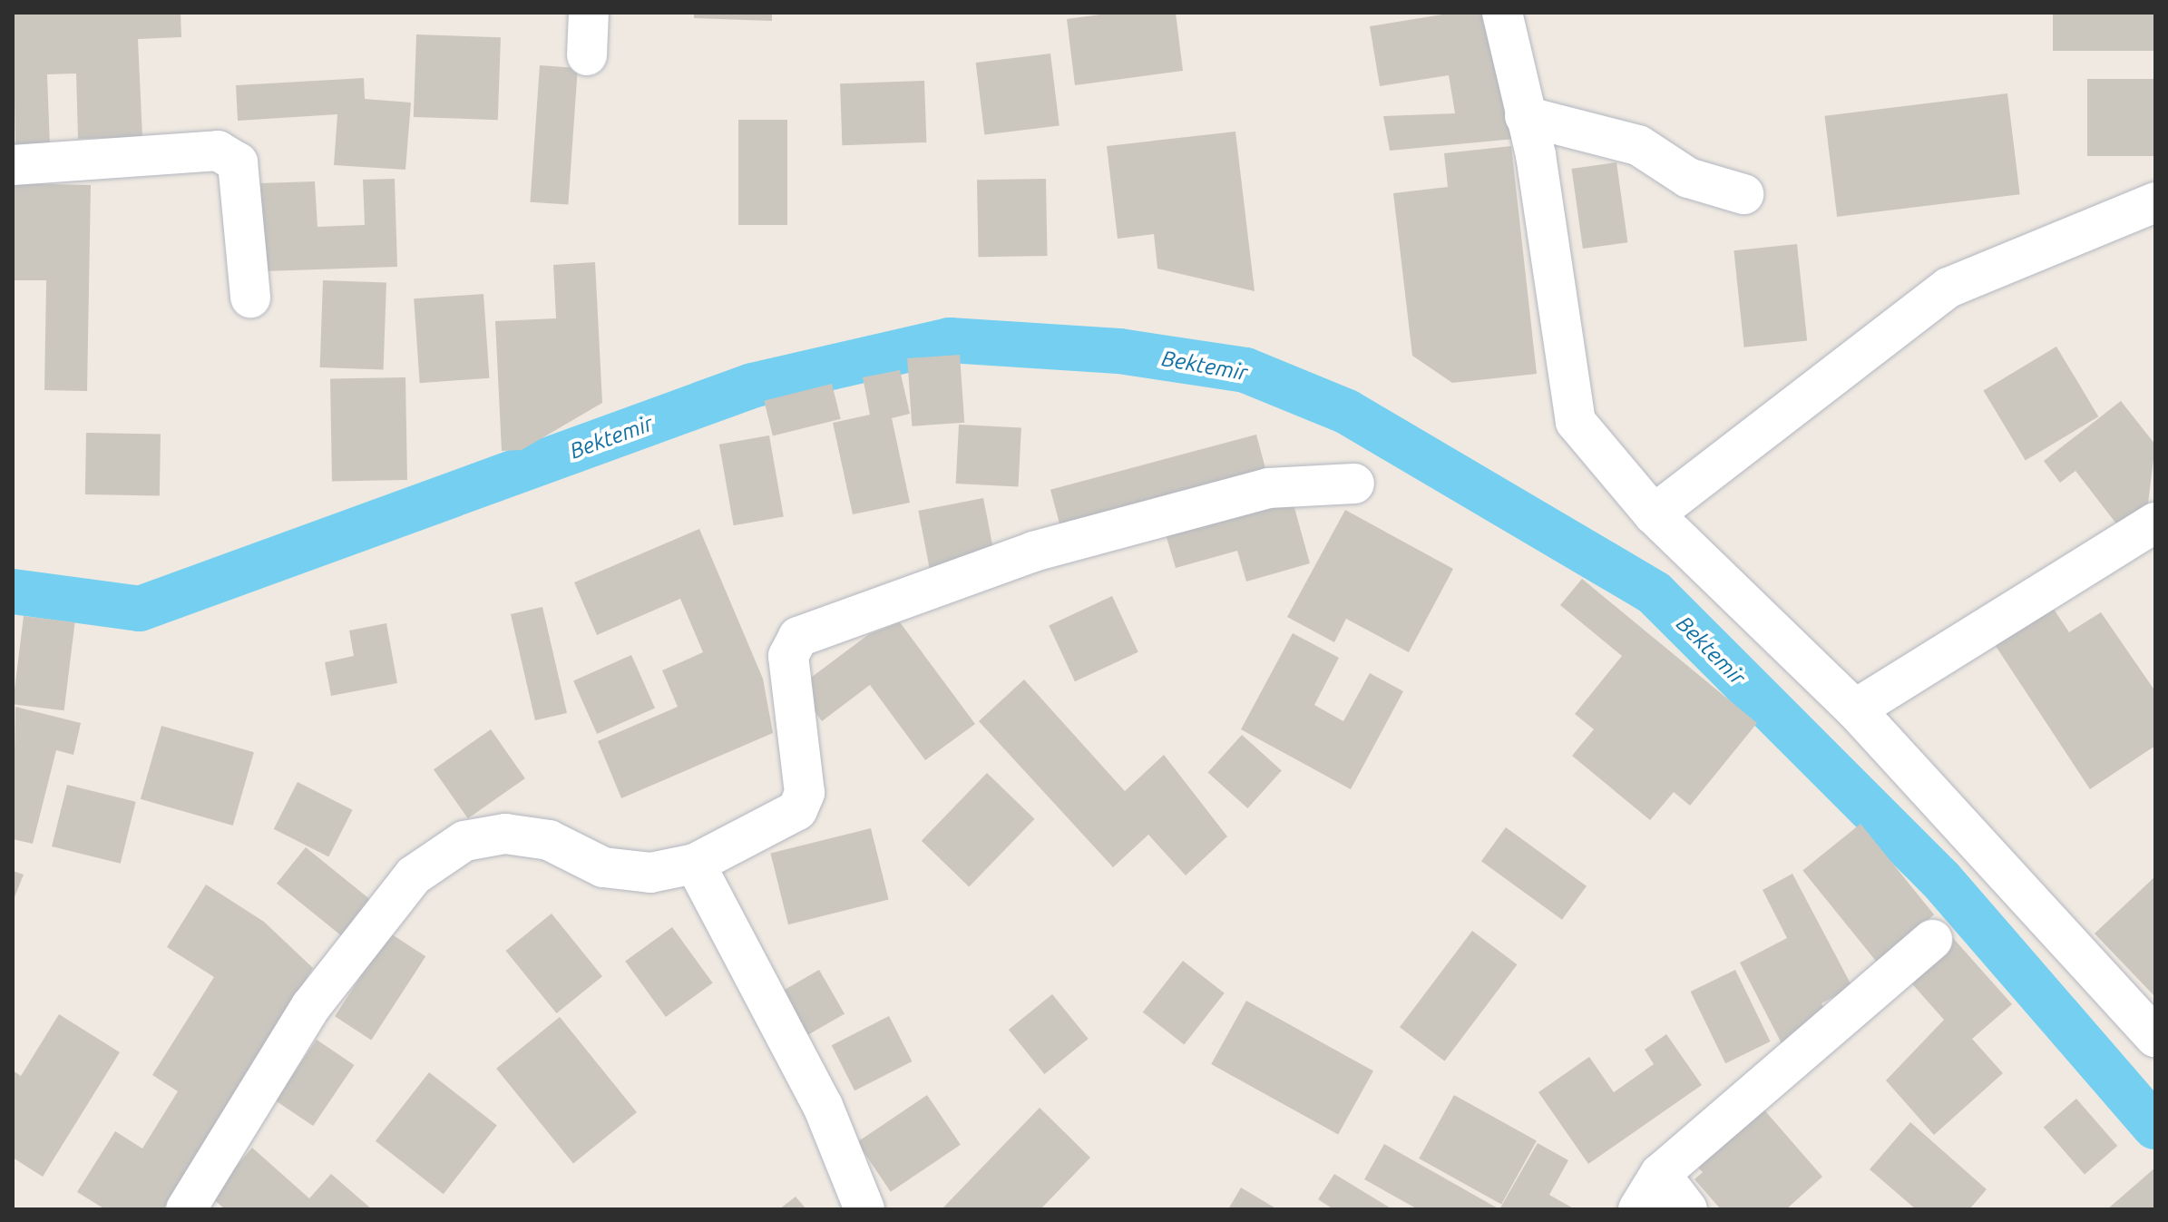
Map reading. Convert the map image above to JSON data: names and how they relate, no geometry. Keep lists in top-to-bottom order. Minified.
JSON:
{"water":["Bektemir"]}
